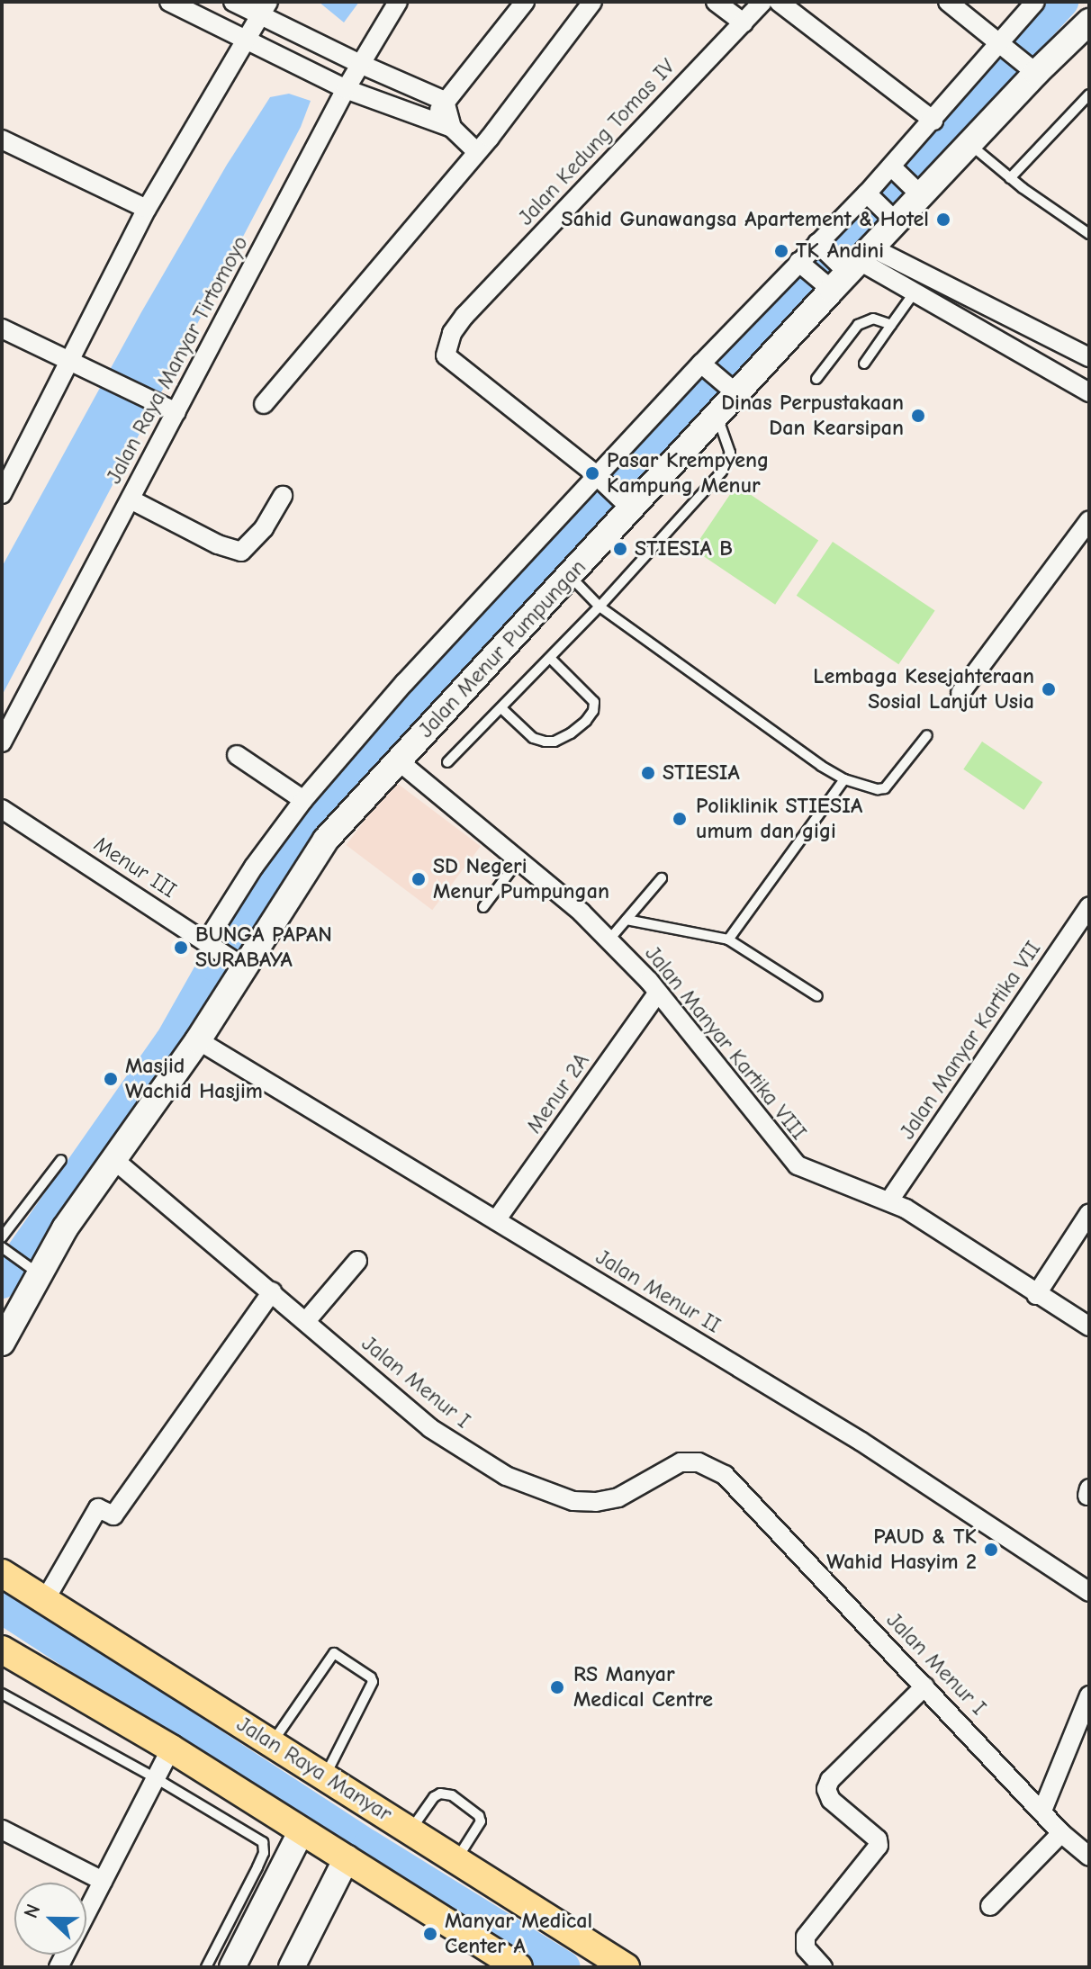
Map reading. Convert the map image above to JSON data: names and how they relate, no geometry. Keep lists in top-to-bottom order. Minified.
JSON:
{"streets":{"main road":["Jalan Raya Manyar"],"street":["Jalan Kedung Tomas IV","Jalan Raya Manyar Tirtomoyo","Jalan Menur Pumpungan","Menur III","Jalan Manyar Kartika VII","Jalan Manyar Kartika VIII","Menur 2A","Jalan Menur II","Jalan Menur I"]},"crossings":[["Jalan Kedung Tomas IV","Jalan Menur Pumpungan"],["Jalan Menur Pumpungan","Menur III"],["Jalan Menur Pumpungan","Jalan Manyar Kartika VIII"],["Jalan Menur Pumpungan","Jalan Menur II"],["Jalan Menur Pumpungan","Jalan Menur I"],["Jalan Manyar Kartika VII","Jalan Manyar Kartika VIII"],["Jalan Manyar Kartika VIII","Menur 2A"],["Menur 2A","Jalan Menur II"]],"places":["Sahid Gunawangsa Apartement & Hotel","TK Andini","Dinas Perpustakaan Dan Kearsipan","Pasar Krempyeng Kampung Menur","STIESIA B","Lembaga Kesejahteraan Sosial Lanjut Usia","STIESIA","Poliklinik STIESIA umum dan gigi","SD Negeri Menur Pumpungan","BUNGA PAPAN SURABAYA","Masjid Wachid Hasjim","PAUD & TK Wahid Hasyim 2","RS Manyar Medical Centre","Manyar Medical Center A"],"north":"left"}
